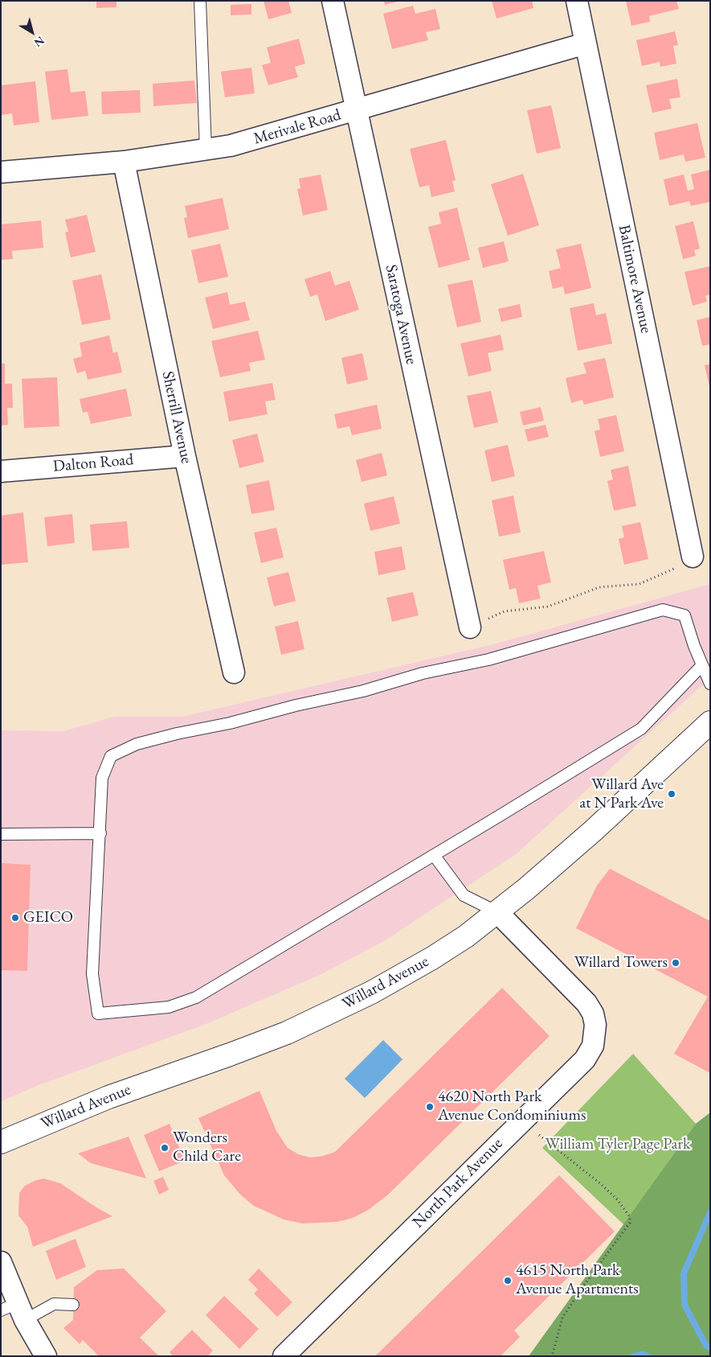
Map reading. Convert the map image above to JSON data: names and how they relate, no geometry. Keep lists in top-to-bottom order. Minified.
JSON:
{"streets":{"street":["Merivale Road","Baltimore Avenue","Saratoga Avenue","Sherrill Avenue","Dalton Road","Willard Avenue","North Park Avenue"]},"crossings":[["Merivale Road","Baltimore Avenue"],["Merivale Road","Saratoga Avenue"],["Merivale Road","Sherrill Avenue"],["Sherrill Avenue","Dalton Road"],["Willard Avenue","North Park Avenue"]],"parks":["William Tyler Page Park"],"places":["Willard Ave at N Park Ave","GEICO","Willard Towers","4620 North Park Avenue Condominiums","Wonders Child Care","4615 North Park Avenue Apartments"],"north":"bottom right"}
